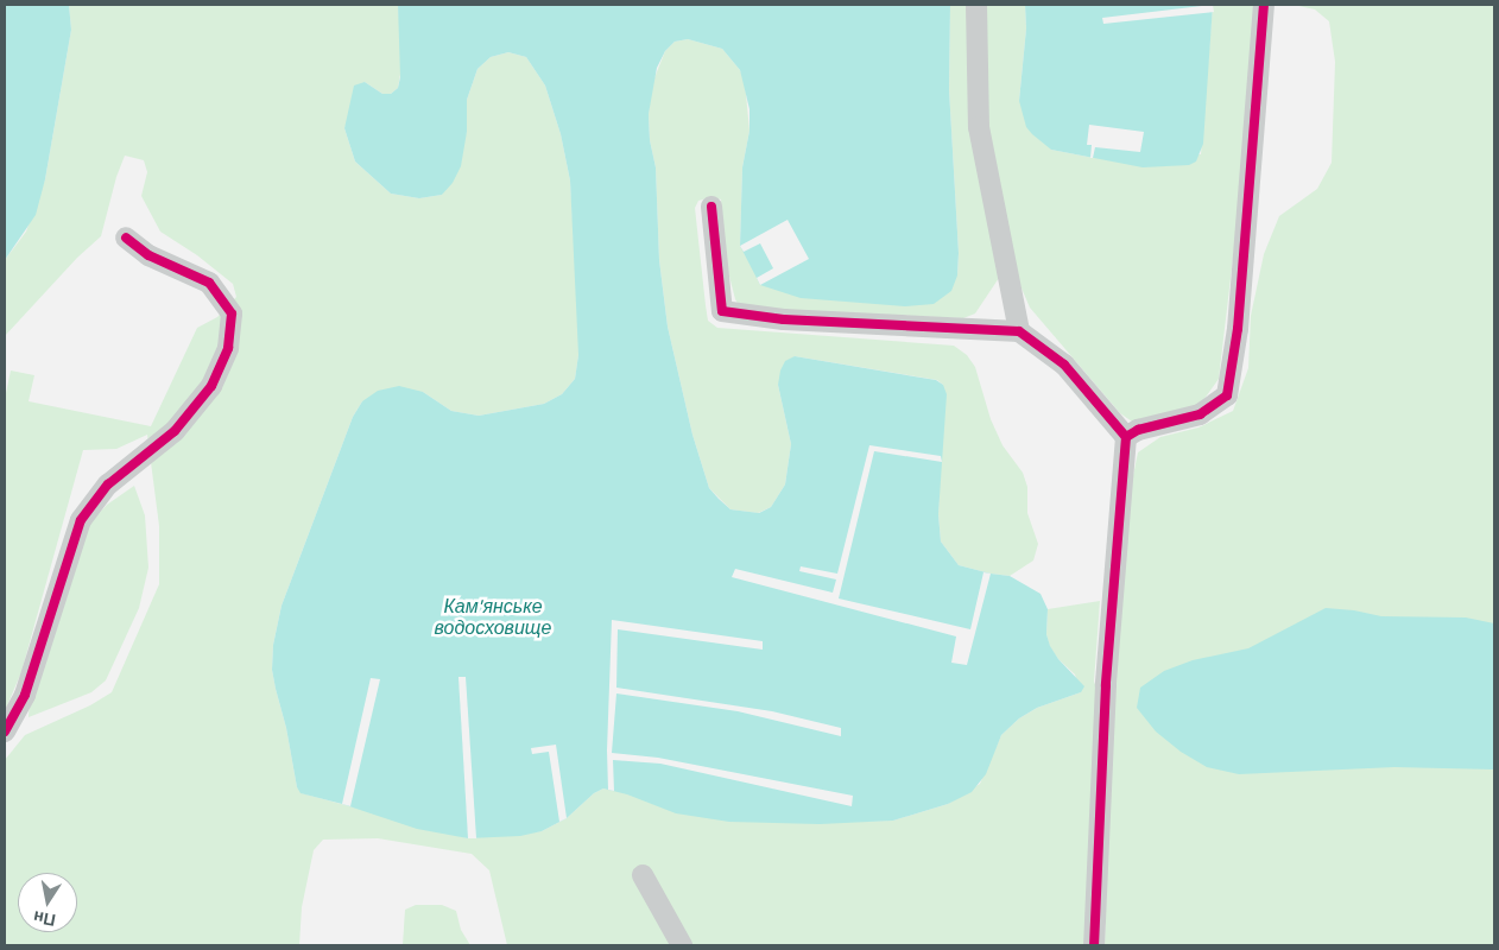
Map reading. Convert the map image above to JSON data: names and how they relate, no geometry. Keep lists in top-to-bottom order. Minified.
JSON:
{"water":["Кам'янське водосховище"],"north":"bottom"}
